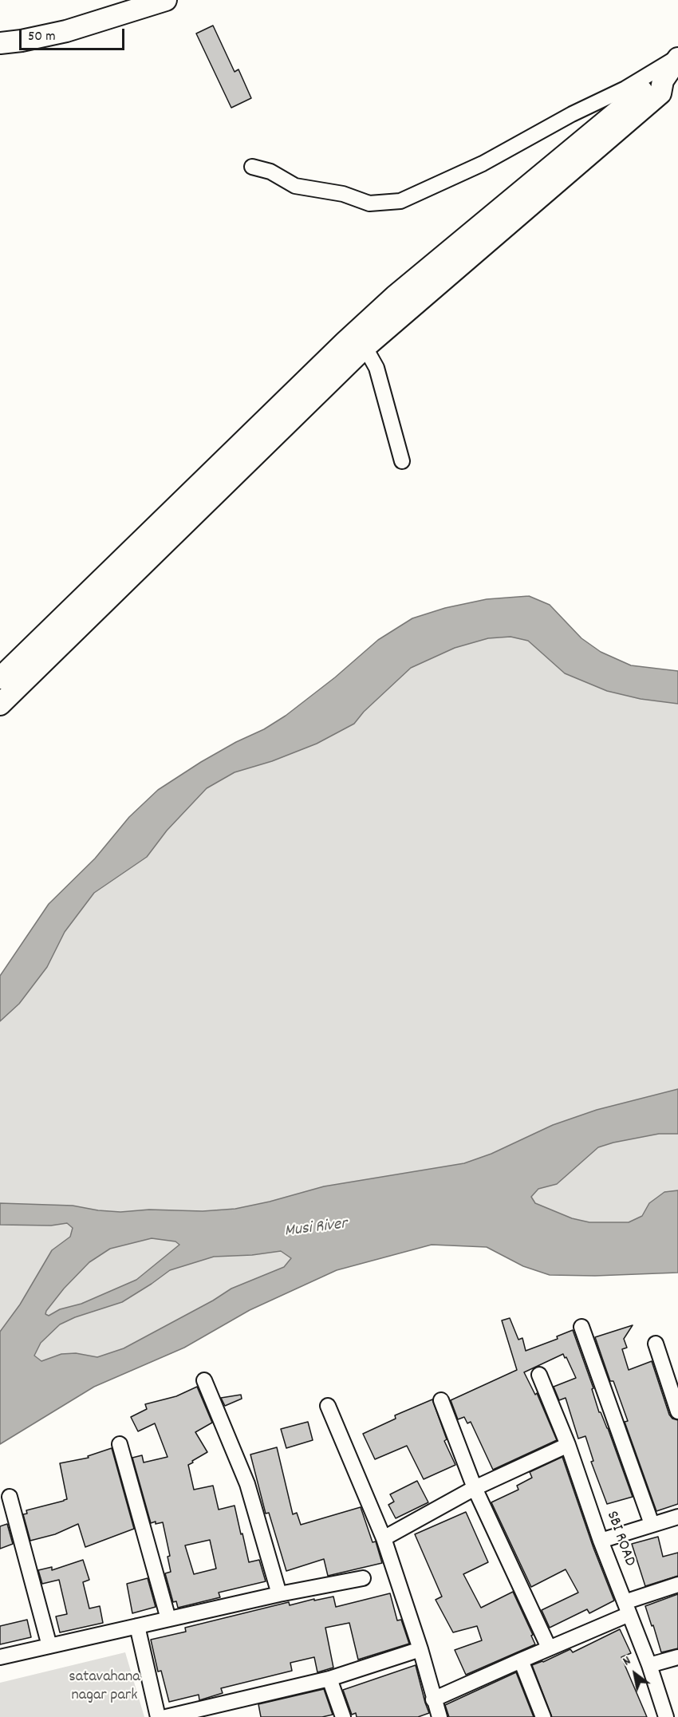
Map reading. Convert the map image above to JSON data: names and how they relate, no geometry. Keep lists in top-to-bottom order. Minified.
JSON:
{"streets":{"street":["SBI ROAD"]},"water":["Musi River"],"parks":["satavahana nagar park"],"scale_bar":"50 m","north":"top left"}
